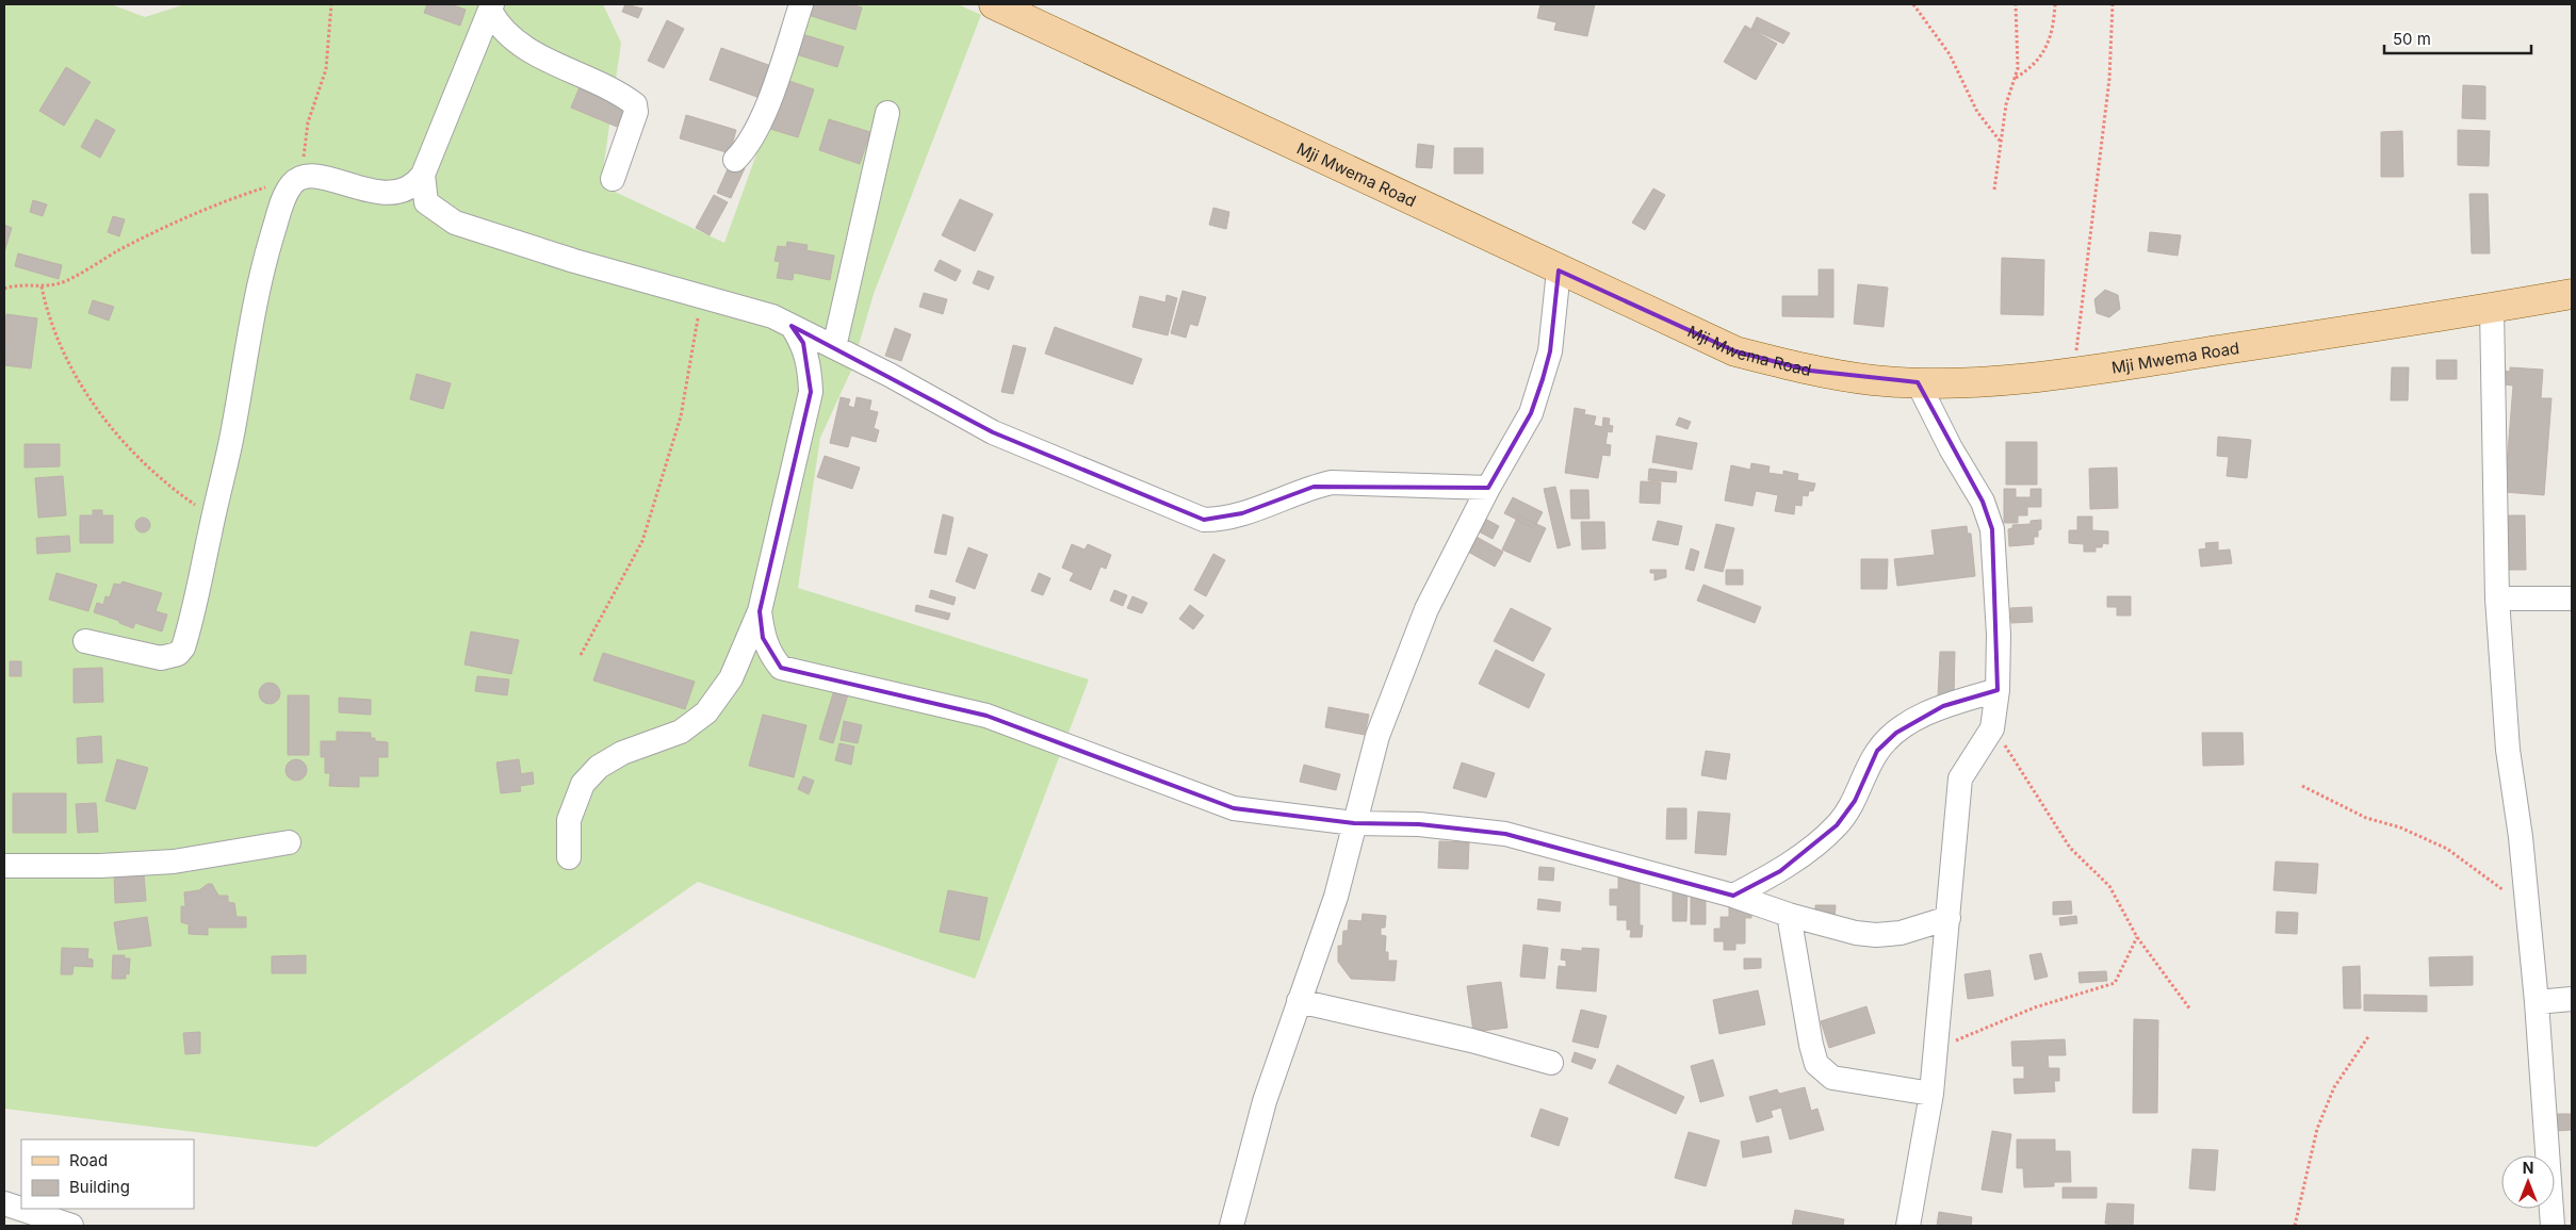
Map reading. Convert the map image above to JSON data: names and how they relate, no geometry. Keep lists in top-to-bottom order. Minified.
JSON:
{"streets":{"main road":["Mji Mwema Road"]},"legend":["Road","Building"],"scale_bar":"50 m","north":"top"}
